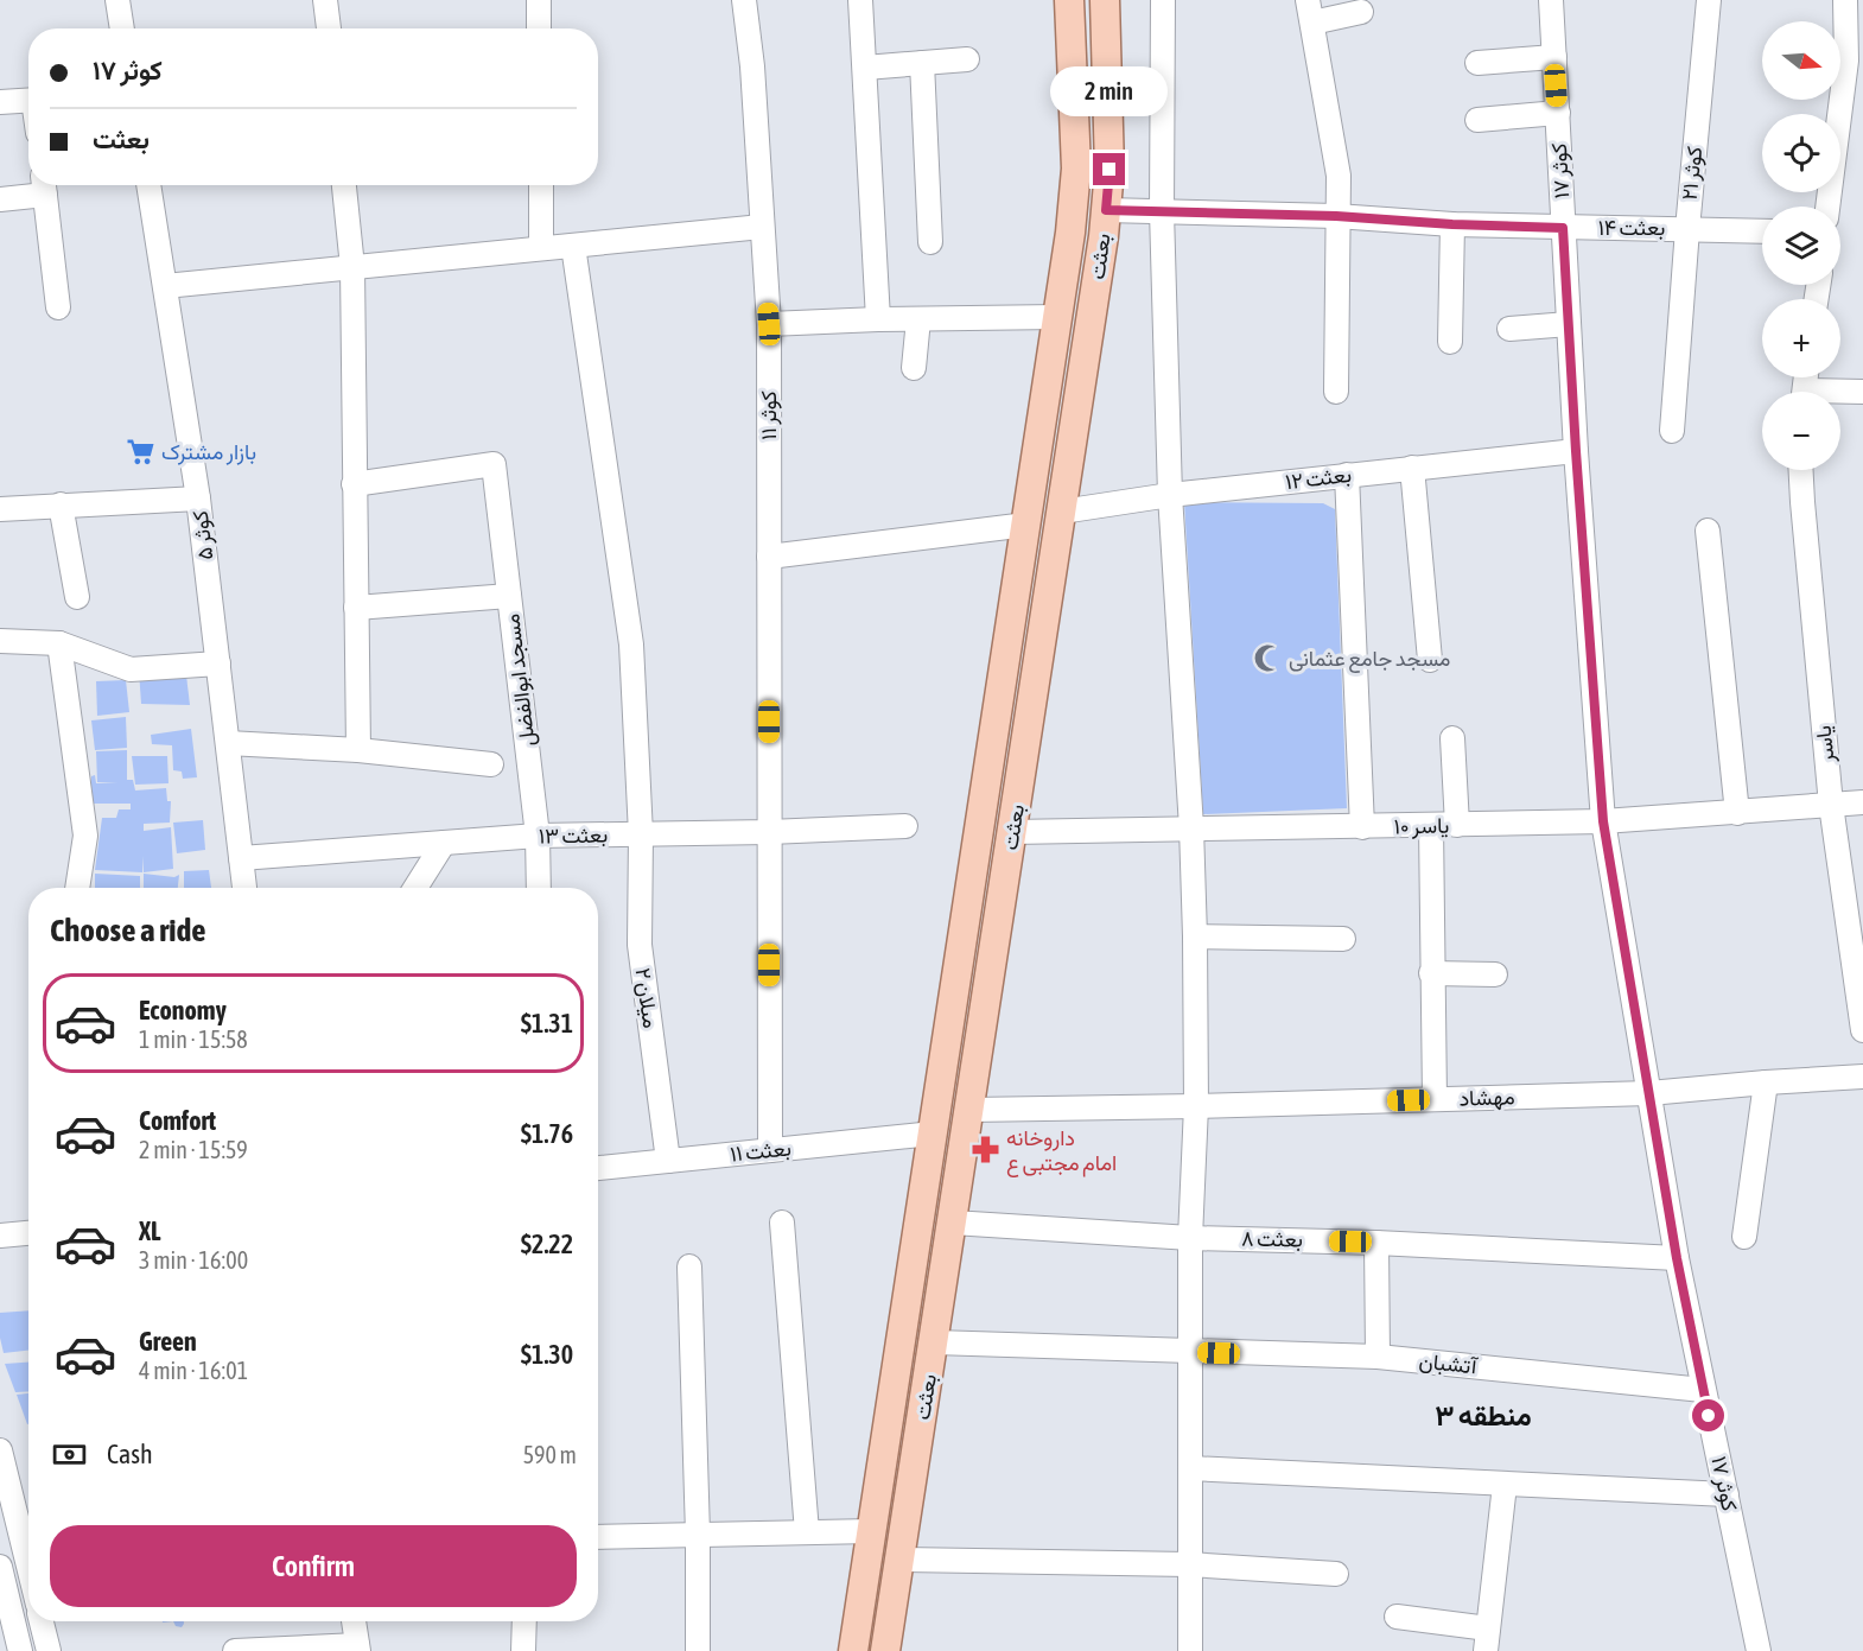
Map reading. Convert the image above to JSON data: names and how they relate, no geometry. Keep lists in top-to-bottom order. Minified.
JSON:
{"streets":{"main road":["بعثت"],"street":["کوثر ۱۷","کوثر ۲۱","بعثت ۱۴","کوثر ۱۱","بعثت ۱۲","کوثر ۵","مسجد ابوالفضل","یاسر","یاسر ۱۰","بعثت ۱۳","میلان ۲","مهشاد","بعثت ۱۱","بعثت ۸","آتشبان"]},"crossings":[["کوثر ۱۷","بعثت ۱۴"],["کوثر ۱۷","بعثت ۱۲"],["کوثر ۱۷","یاسر ۱۰"],["کوثر ۱۷","مهشاد"],["کوثر ۱۷","بعثت ۸"],["کوثر ۱۷","آتشبان"],["کوثر ۲۱","بعثت ۱۴"],["بعثت ۱۴","بعثت"],["بعثت","بعثت ۱۲"],["بعثت","یاسر ۱۰"],["بعثت","مهشاد"],["بعثت","بعثت ۱۱"],["بعثت","بعثت ۸"],["بعثت","آتشبان"],["کوثر ۱۱","بعثت ۱۳"],["کوثر ۱۱","بعثت ۱۱"],["کوثر ۵","بعثت ۱۳"],["مسجد ابوالفضل","بعثت ۱۳"],["یاسر","یاسر ۱۰"],["بعثت ۱۳","میلان ۲"],["میلان ۲","بعثت ۱۱"]],"districts":["منطقه ۳"],"places":{"supermarket":["بازار مشترک"],"mosque":["مسجد جامع عثمانی"],"pharmacy":["داروخانه امام مجتبی ع"]},"north":"right","page":{"map_buttons":["+","−"],"banner":["کوثر ۱۷","بعثت"],"bubble":"2 min","heading":"Choose a ride","list":[{"name":"Economy","note":"1 min · 15:58","value":"$1.31"},{"name":"Comfort","note":"2 min · 15:59","value":"$1.76"},{"name":"XL","note":"3 min · 16:00","value":"$2.22"},{"name":"Green","note":"4 min · 16:01","value":"$1.30"}],"pay":["Cash","590 m"],"buttons":"Confirm"}}
